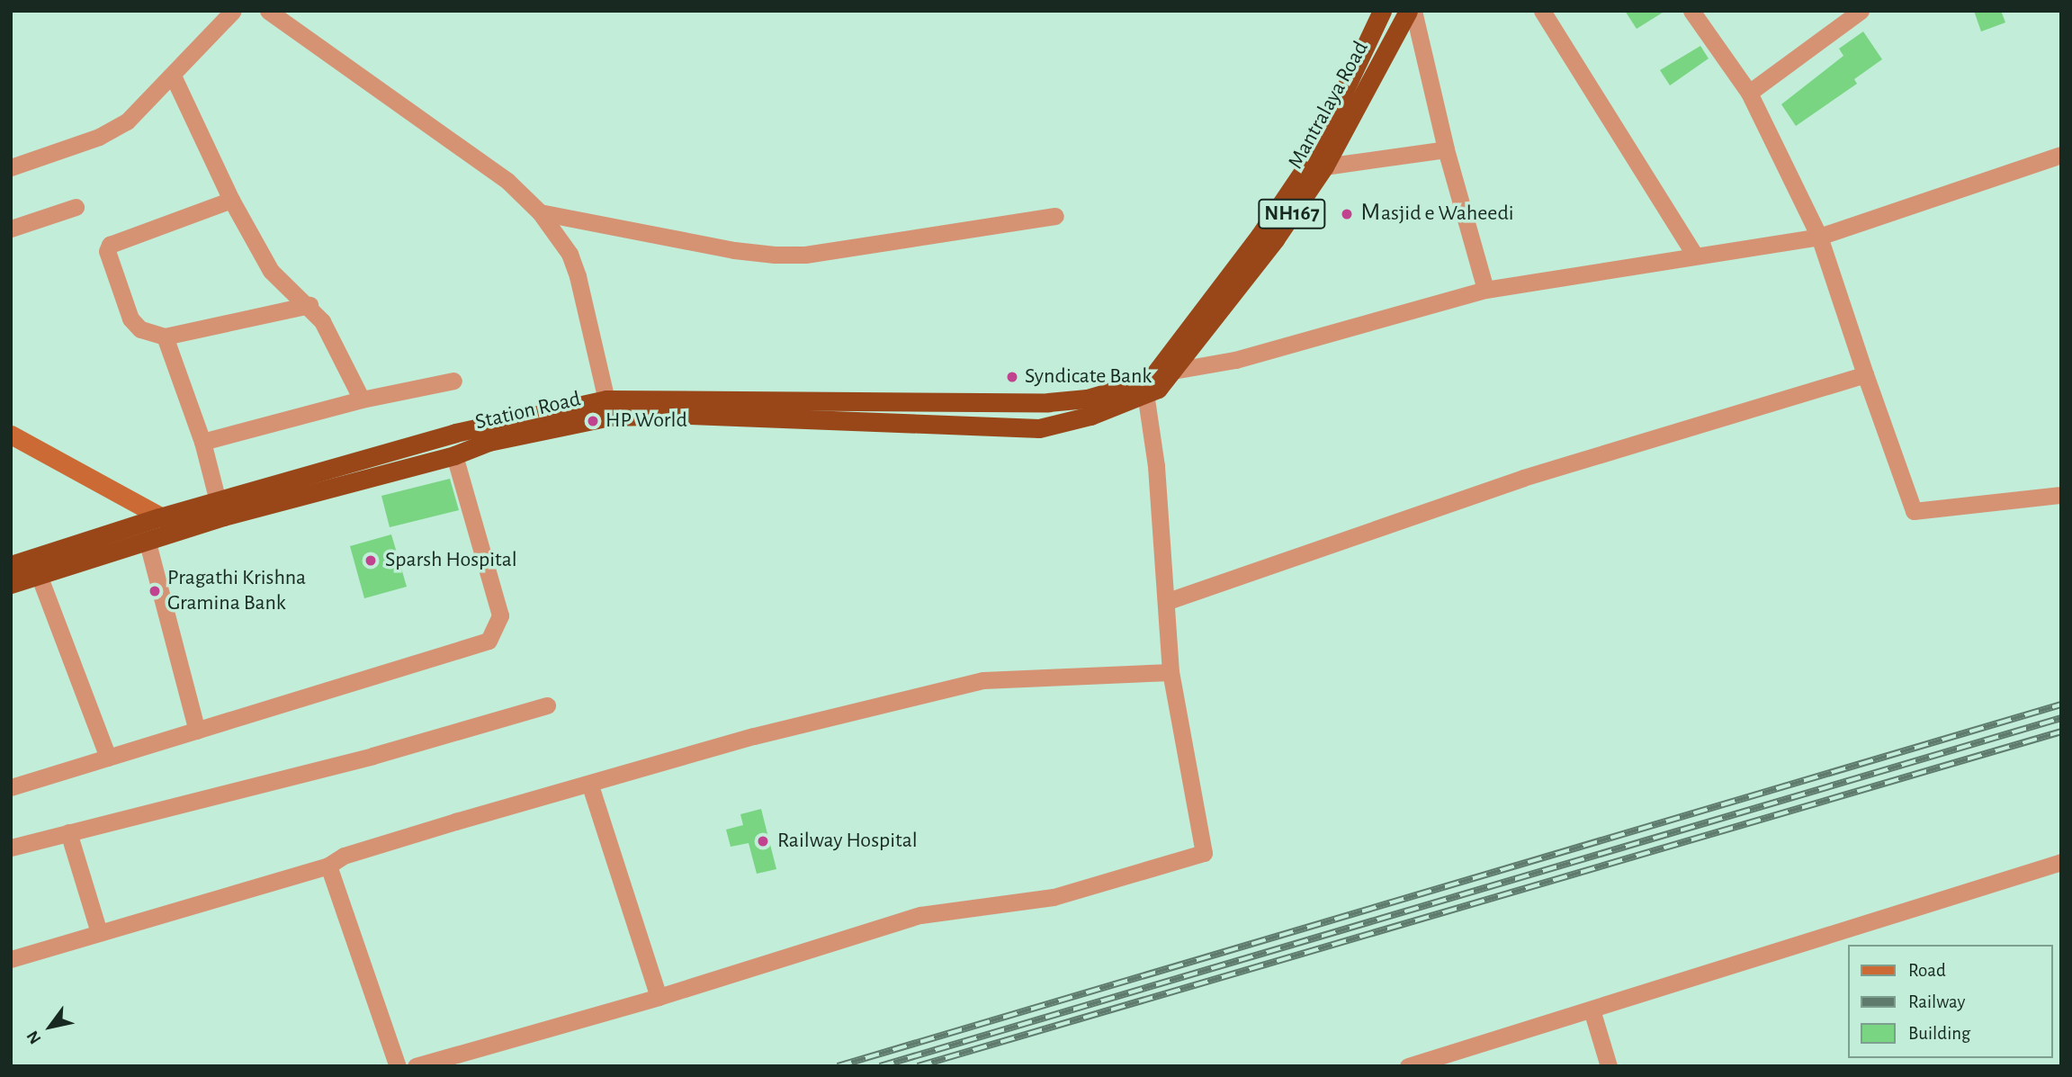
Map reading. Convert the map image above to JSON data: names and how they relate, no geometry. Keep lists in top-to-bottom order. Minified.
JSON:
{"streets":{"highway":["Mantralaya Road","NH167","Station Road"]},"crossings":[["Mantralaya Road","Station Road"]],"places":["Ｍasjid e Waheedi","Syndicate Bank","HP World","Sparsh Hospital","Pragathi Krishna Gramina Bank","Railway Hospital"],"legend":["Road","Railway","Building"],"north":"bottom left"}
